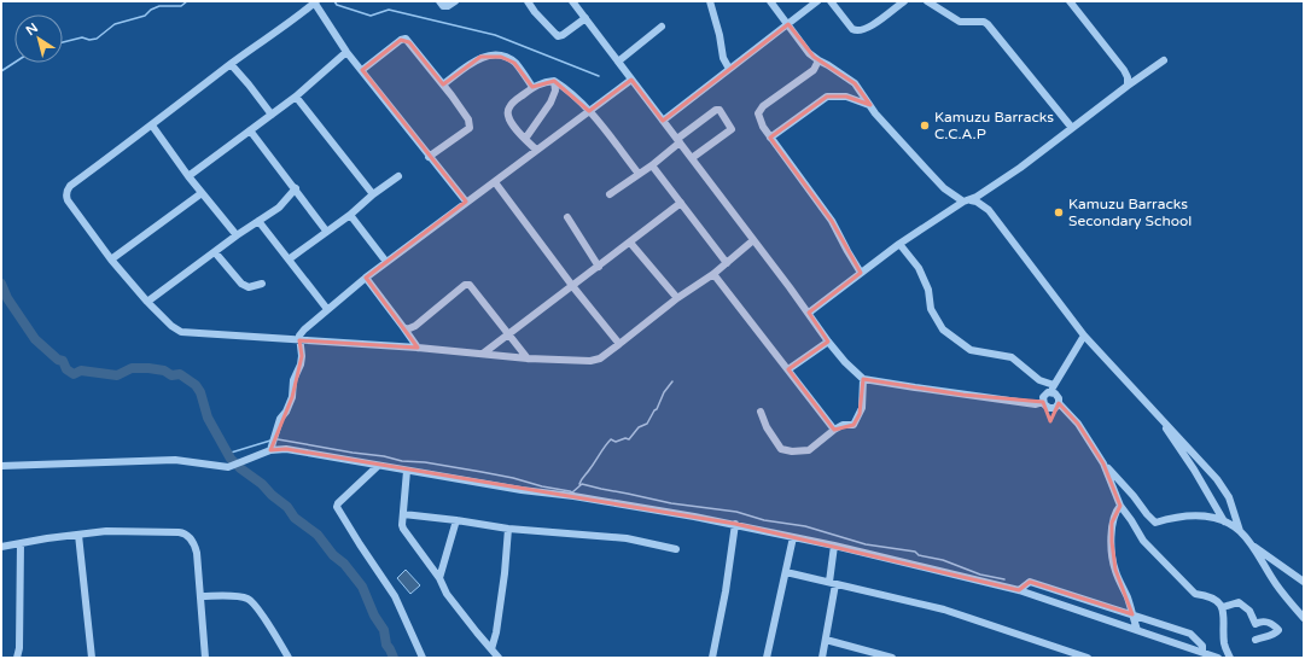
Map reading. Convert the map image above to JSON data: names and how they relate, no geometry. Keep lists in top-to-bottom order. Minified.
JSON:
{"places":["Kamuzu Barracks C.C.A.P","Kamuzu Barracks Secondary School"],"north":"top left"}
